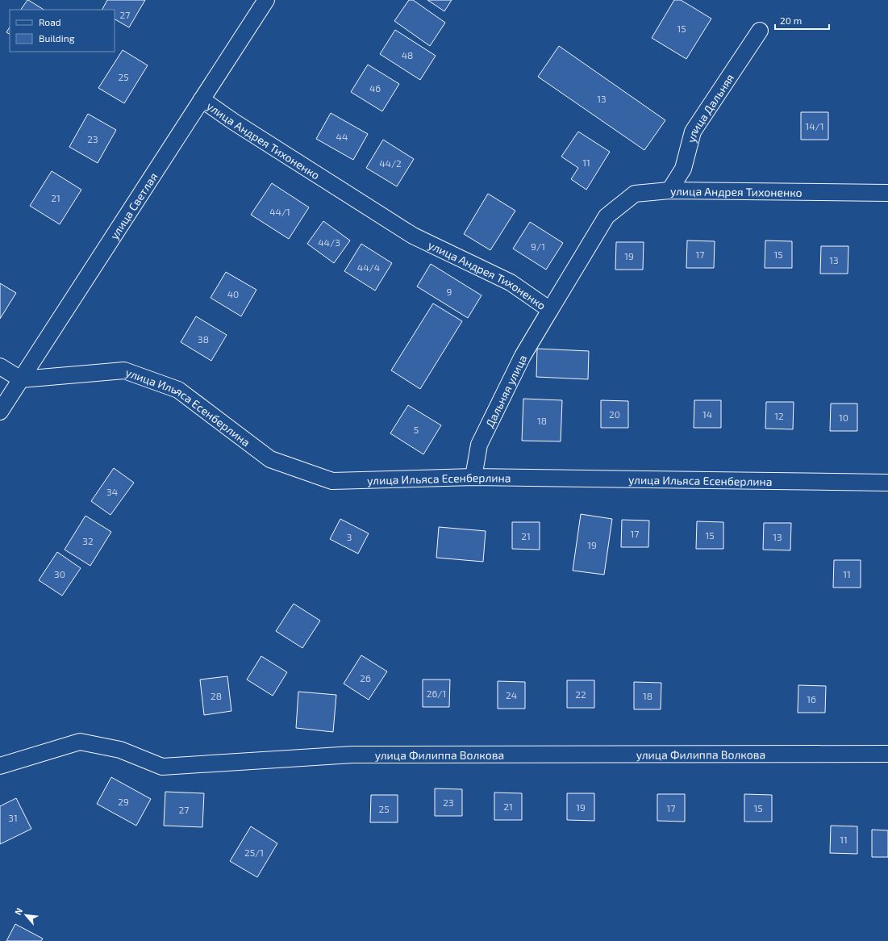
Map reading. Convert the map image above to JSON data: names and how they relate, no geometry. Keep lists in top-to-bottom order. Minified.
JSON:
{"streets":{"street":["улица Дальняя","улица Андрея Тихоненко","улица Светлая","Дальняя улица","улица Ильяса Есенберлина","улица Филиппа Волкова"]},"crossings":[["улица Дальняя","улица Андрея Тихоненко"],["улица Андрея Тихоненко","улица Светлая"],["улица Андрея Тихоненко","Дальняя улица"],["улица Светлая","улица Ильяса Есенберлина"],["Дальняя улица","улица Ильяса Есенберлина"]],"house_numbers":["27","15","48","25","46","13","14/1","44","23","11","44/2","21","44/1","44/3","9/1","17","15","19","13","44/4","9","40","38","20","14","12","10","18","5","34","17","15","21","3","13","32","19","30","11","26","26/1","22","24","28","18","16","29","23","21","19","17","15","25","27","31","11","25/1"],"legend":["Road","Building"],"scale_bar":"20 m","north":"top left"}
